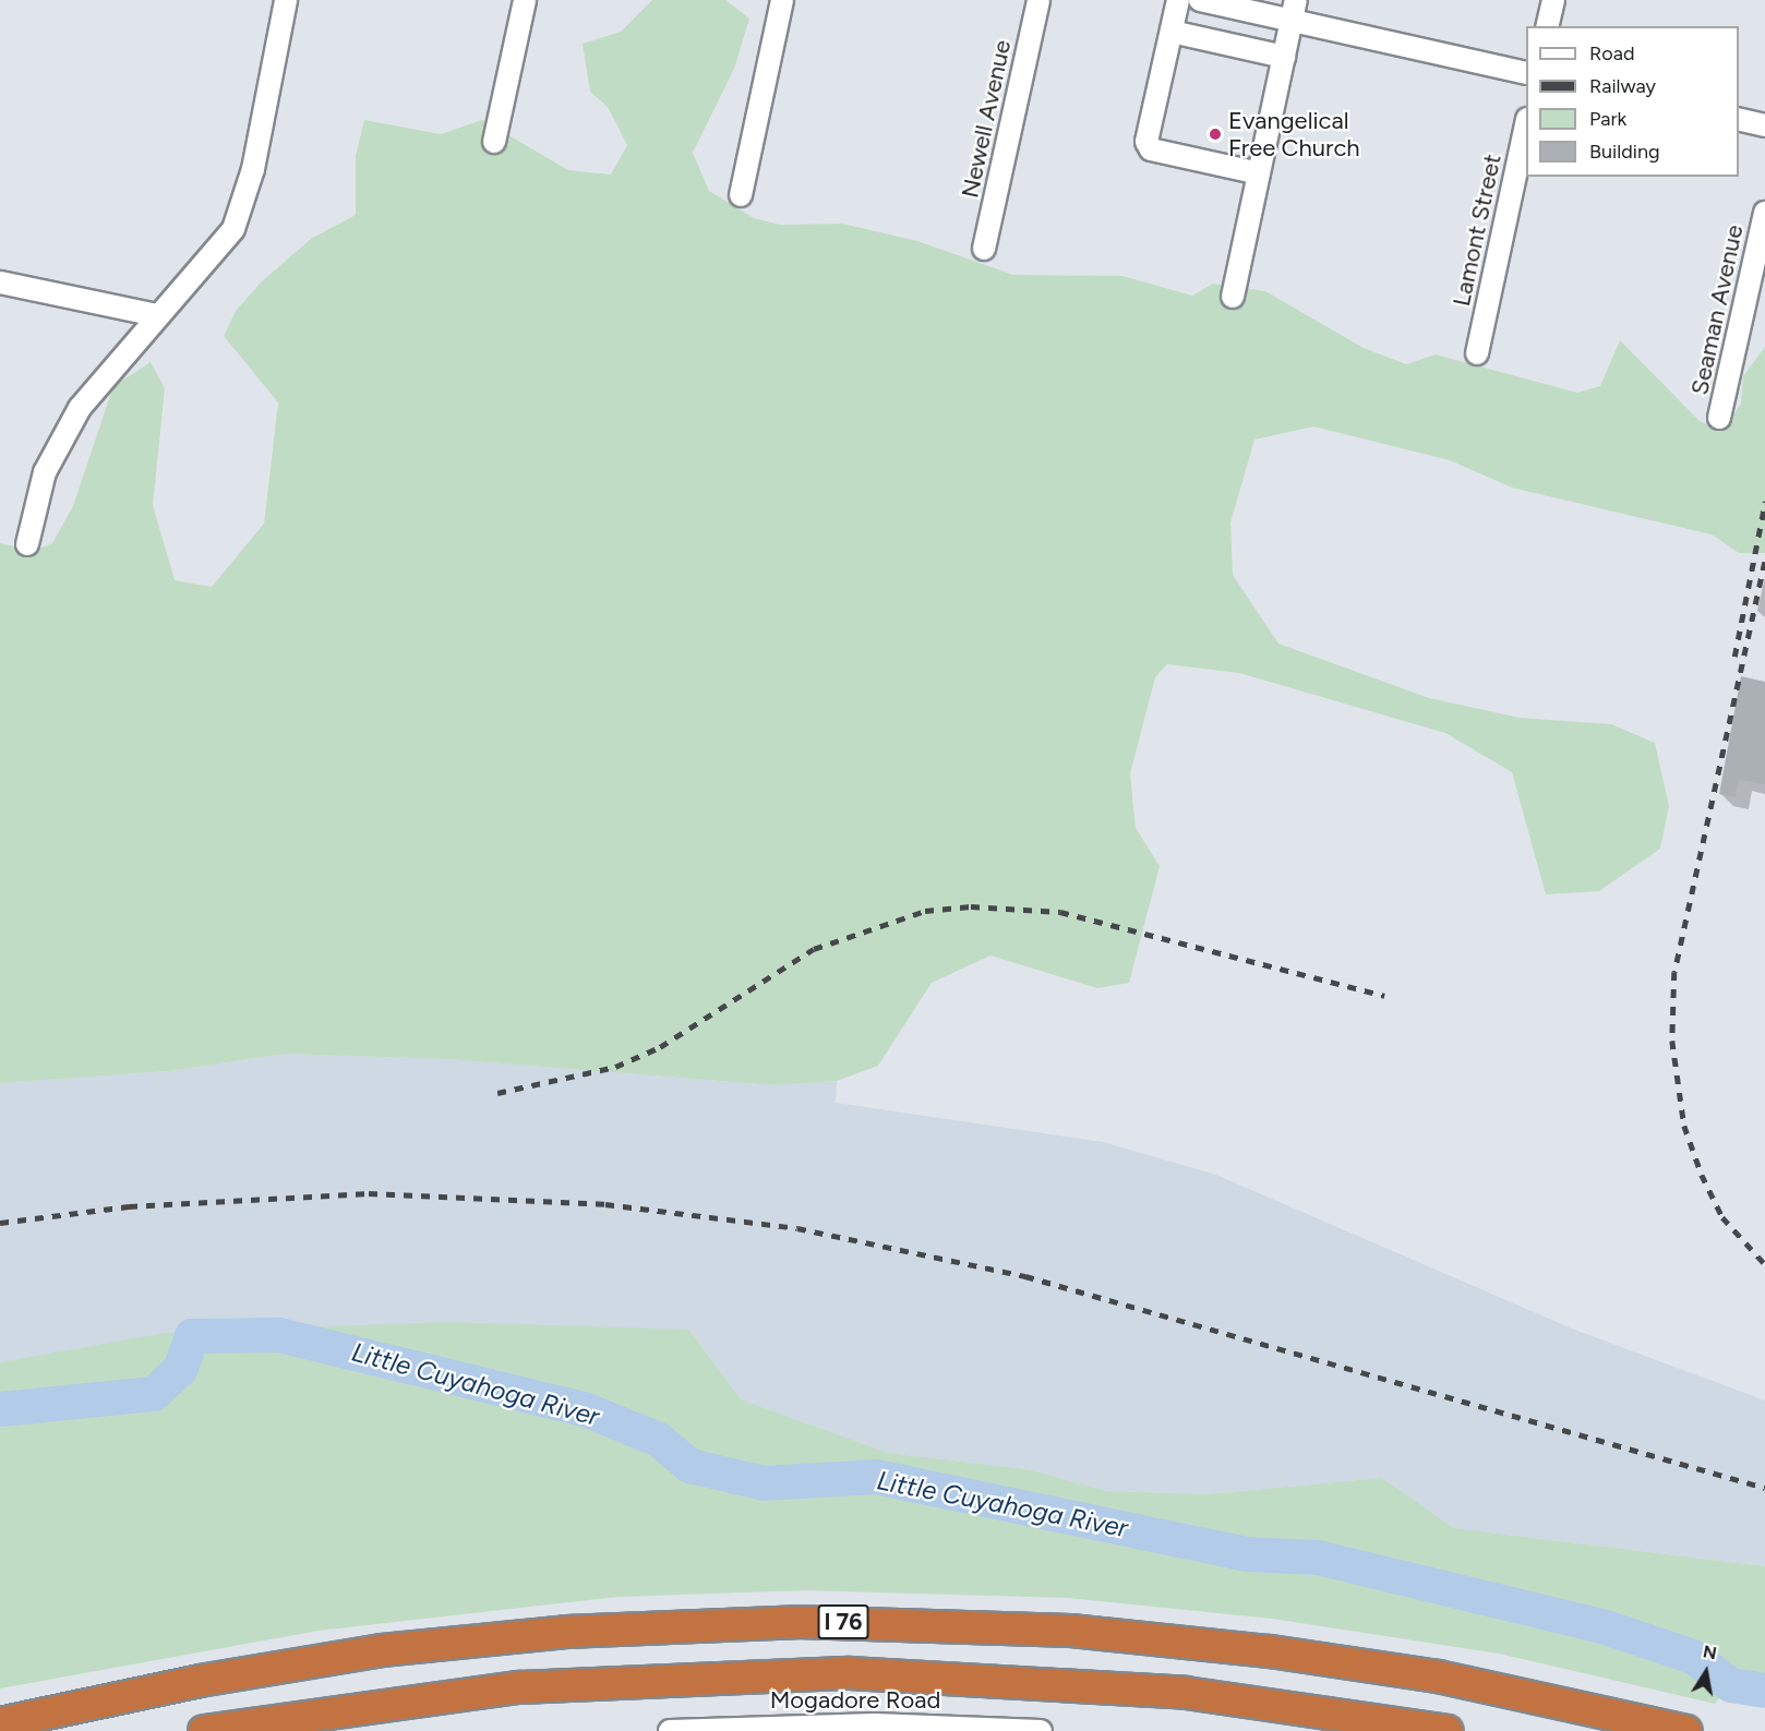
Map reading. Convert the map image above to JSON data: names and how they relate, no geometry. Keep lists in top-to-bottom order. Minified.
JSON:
{"streets":{"highway":["I 76"],"street":["Newell Avenue","Lamont Street","Seaman Avenue","Mogadore Road"]},"water":["Little Cuyahoga River"],"places":["Evangelical Free Church"],"legend":["Road","Railway","Park","Building"],"north":"top"}
